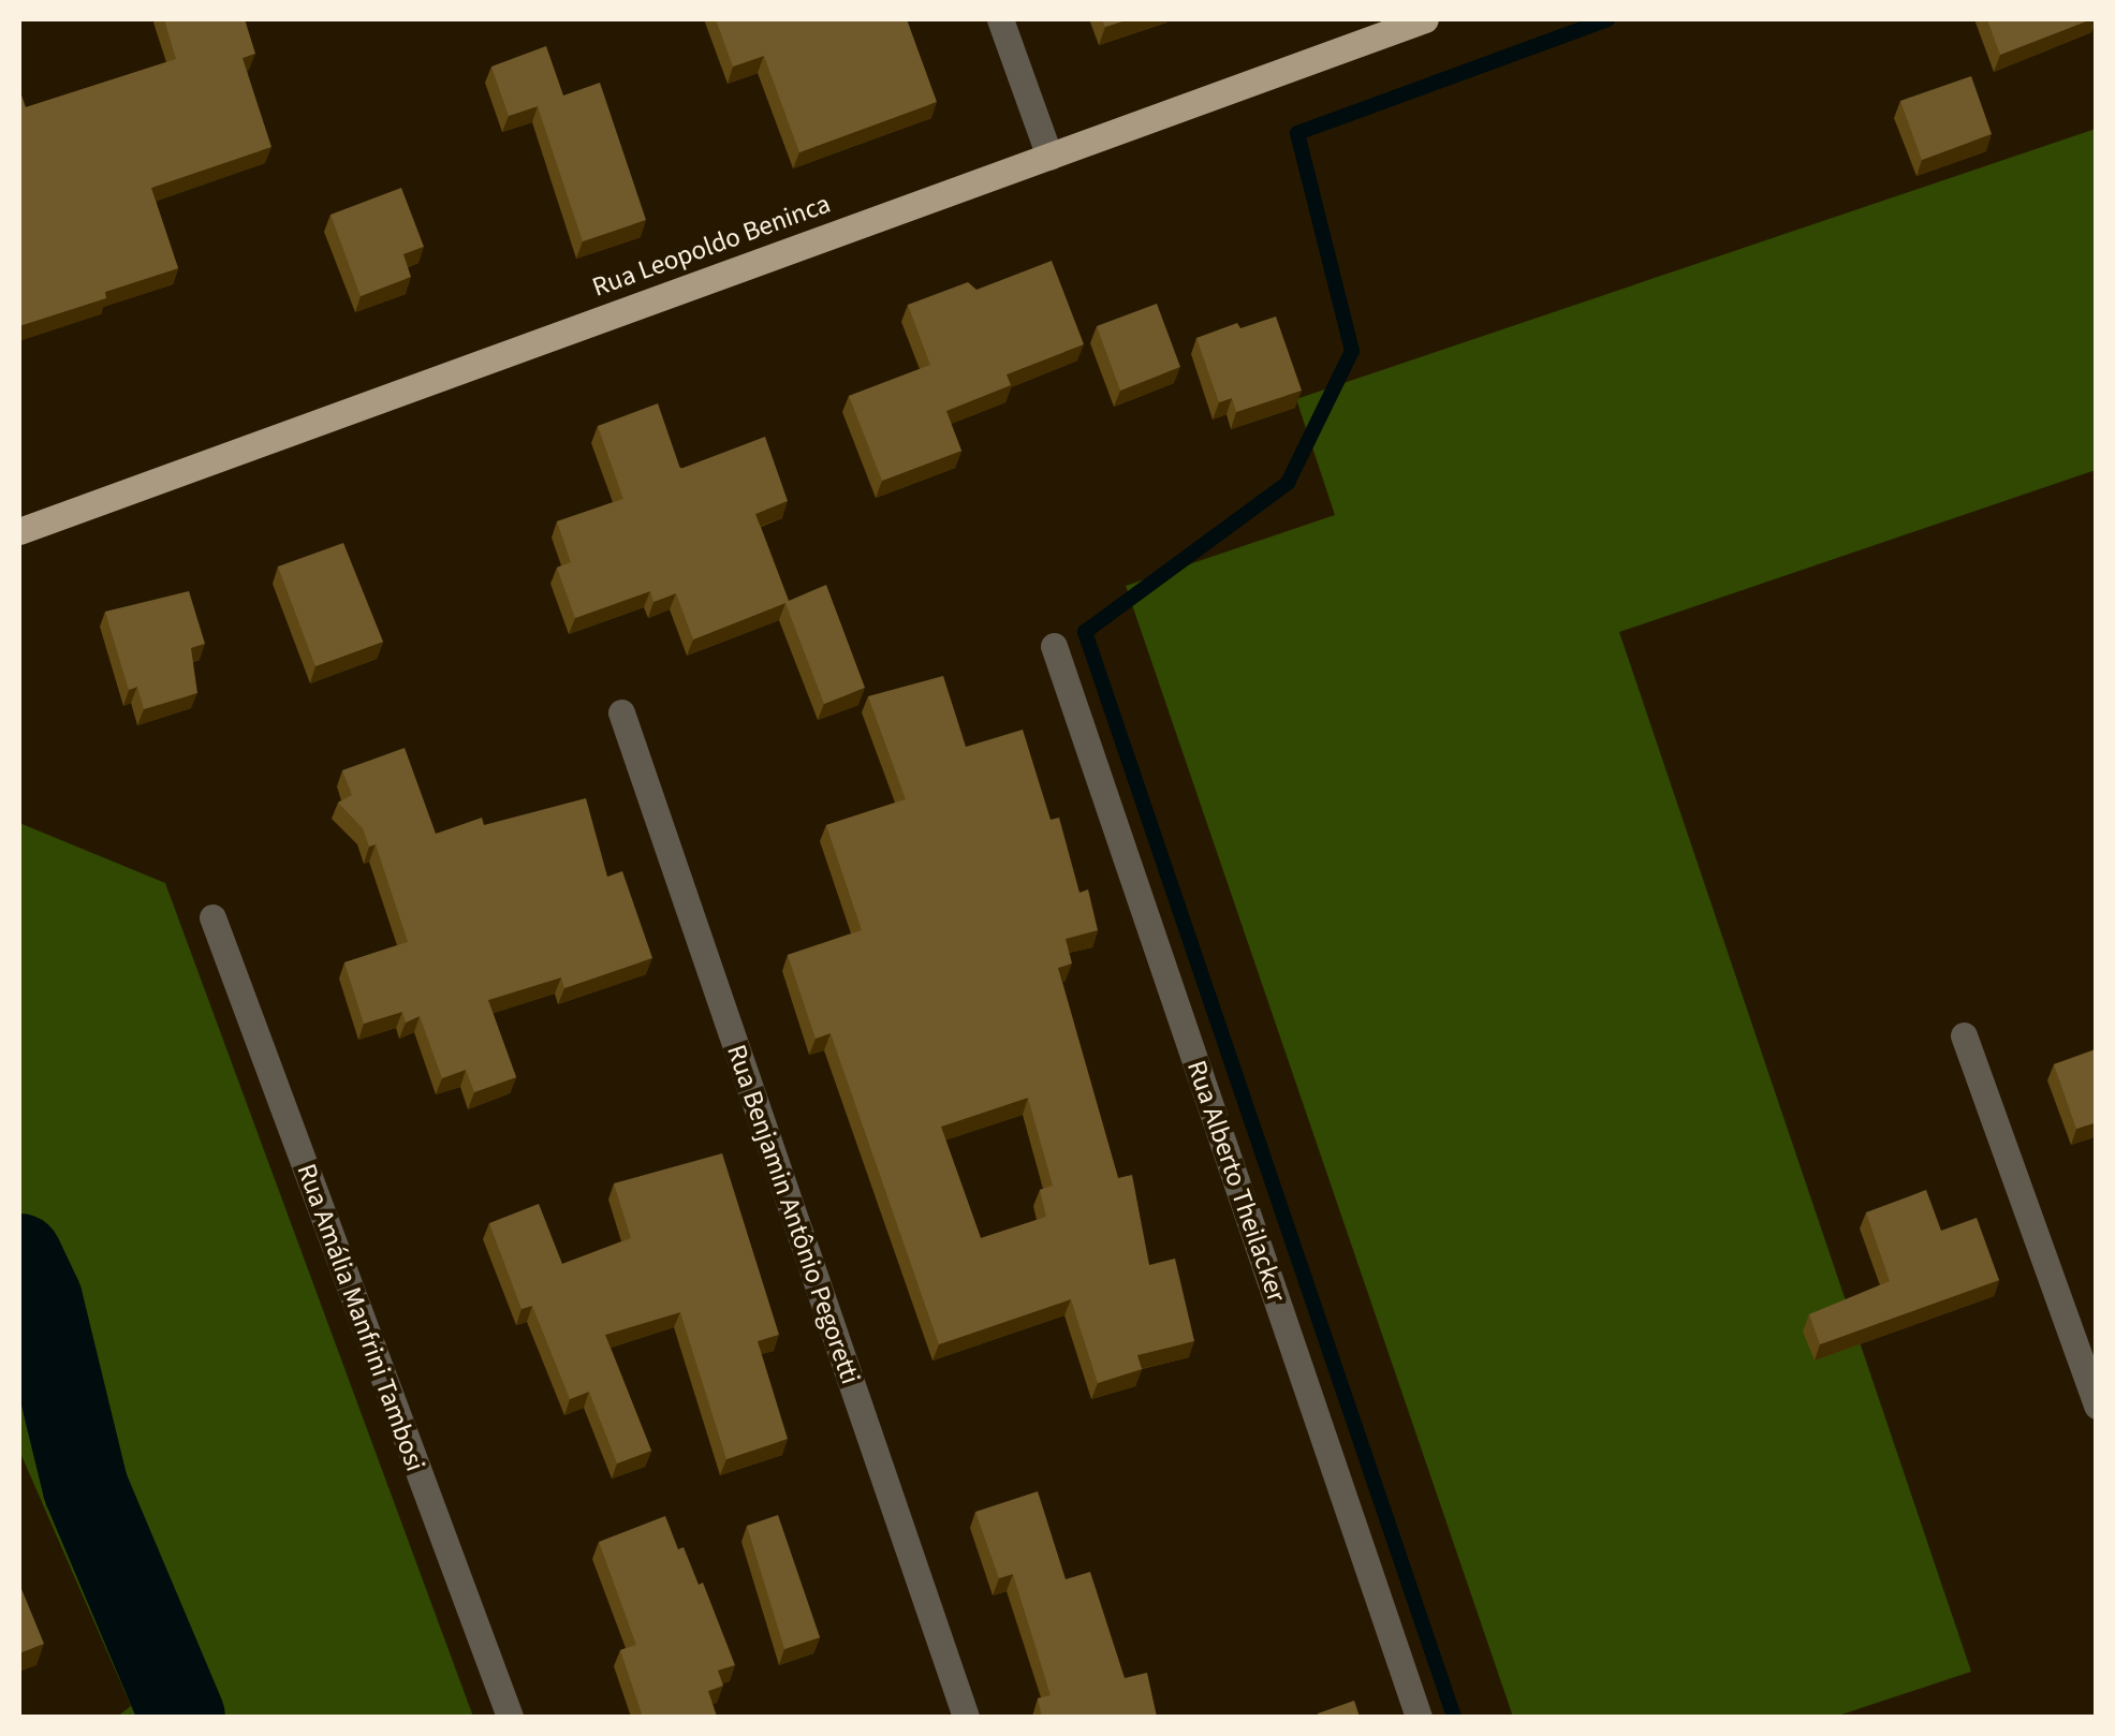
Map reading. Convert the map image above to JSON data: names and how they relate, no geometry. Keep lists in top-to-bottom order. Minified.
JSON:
{"streets":{"main road":["Rua Leopoldo Beninca"],"street":["Rua Alberto Theilacker","Rua Benjamin Antônio Pegoretti","Rua Amália Manfrini Tambosi"]}}
